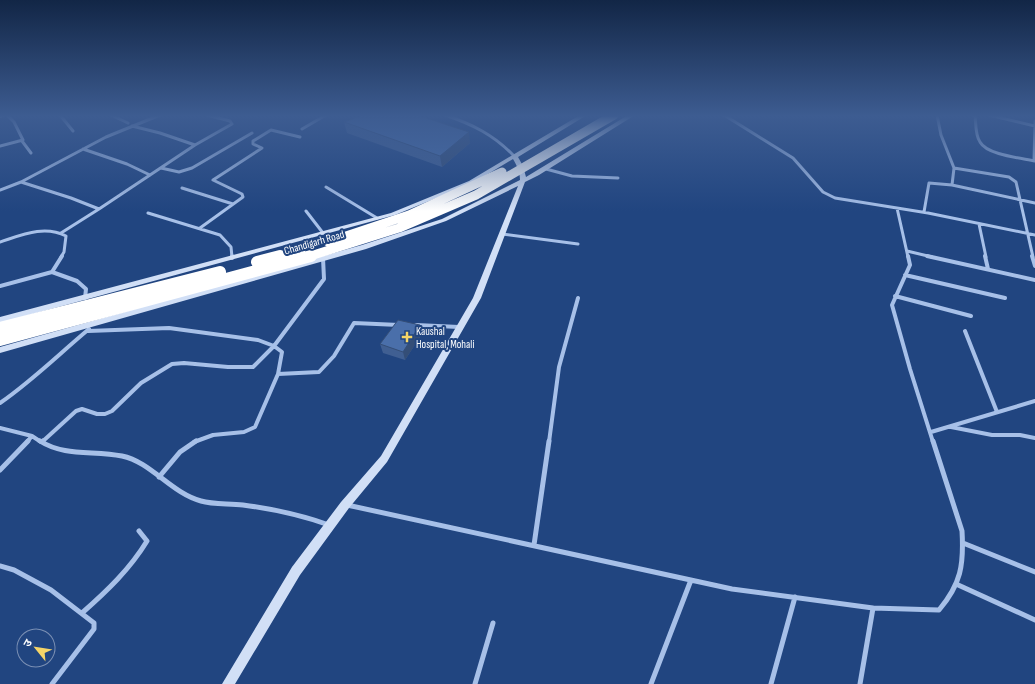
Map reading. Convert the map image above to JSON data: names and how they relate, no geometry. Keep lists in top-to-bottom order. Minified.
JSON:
{"streets":{"highway":["Chandigarh Road"]},"places":{"health":["Kaushal Hospital, Mohali"]},"north":"top left"}
